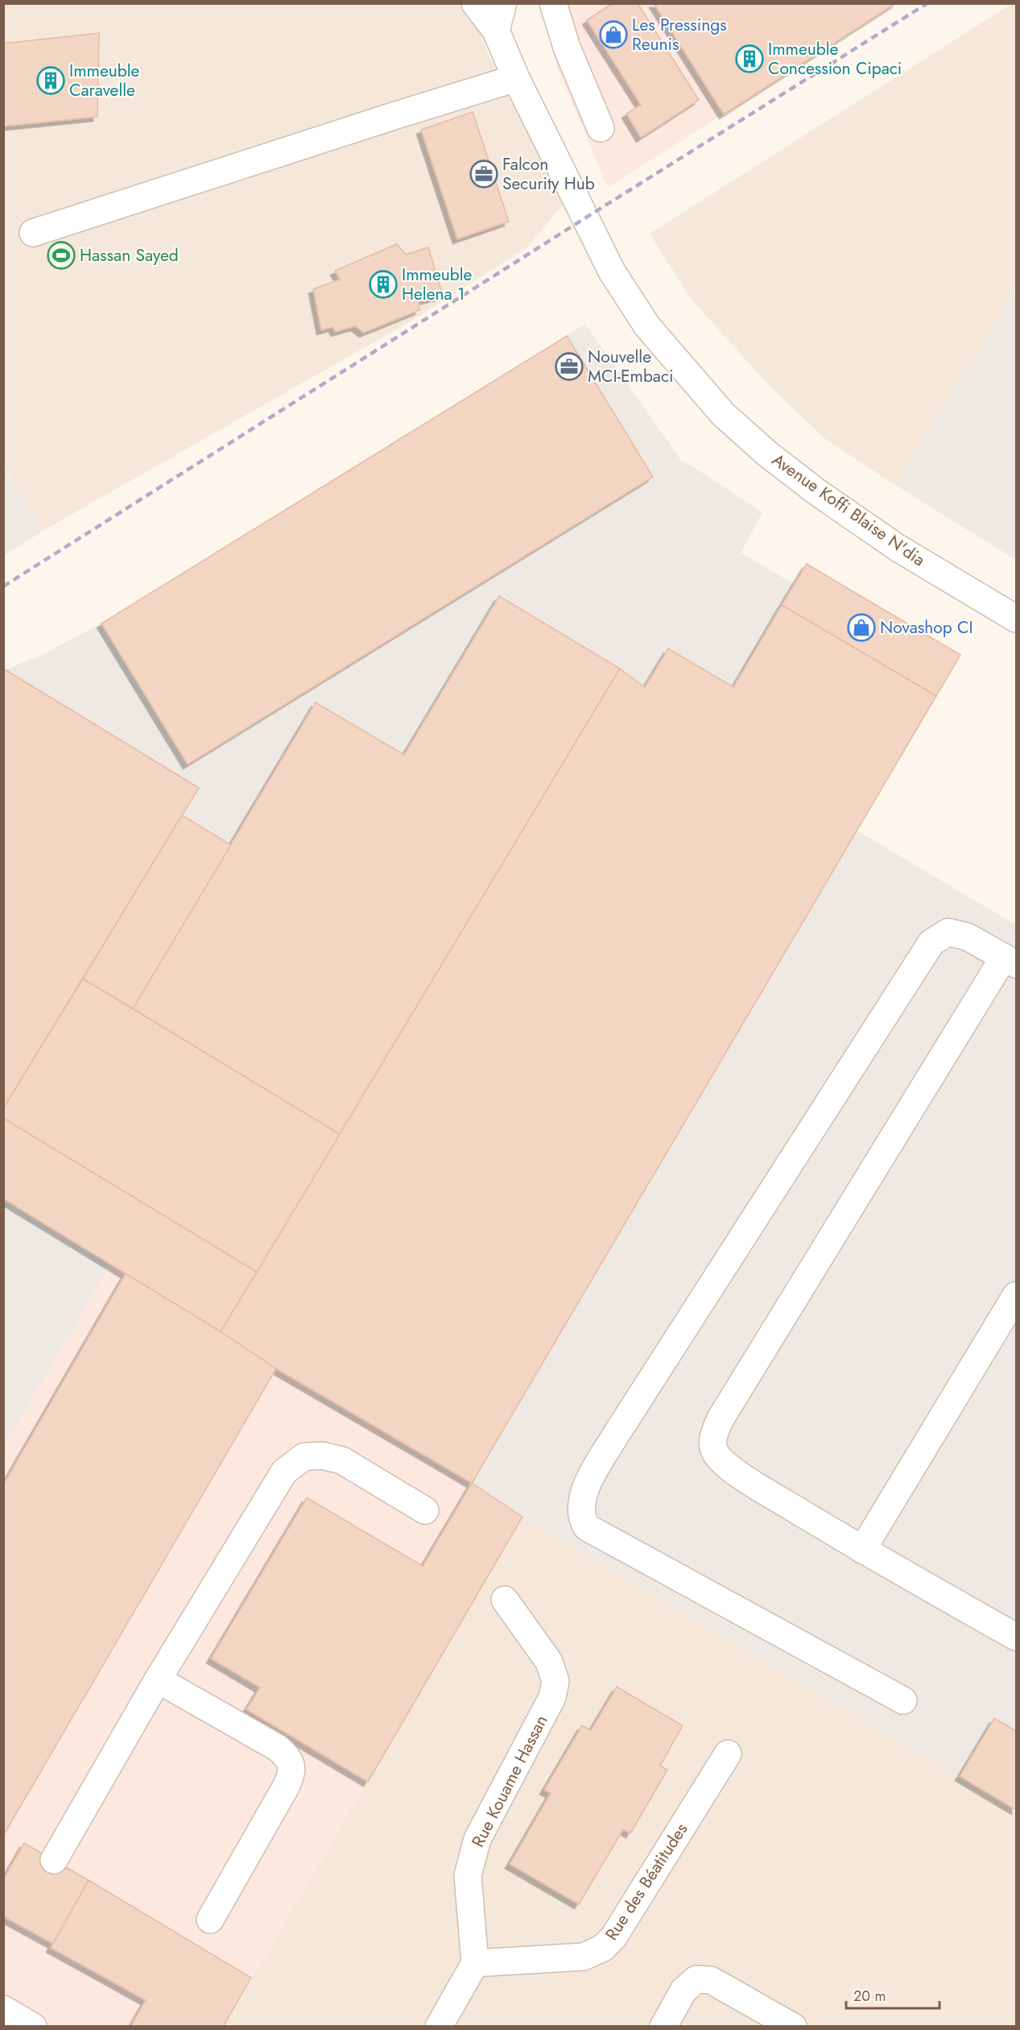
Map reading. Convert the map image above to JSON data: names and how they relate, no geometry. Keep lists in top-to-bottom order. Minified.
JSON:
{"streets":{"street":["Avenue Koffi Blaise N'dia","Rue Kouame Hassan","Rue des Béatitudes"]},"crossings":[["Rue Kouame Hassan","Rue des Béatitudes"]],"places":{"shop":["Les Pressings Reunis","Novashop CI"],"building":["Immeuble Concession Cipaci","Immeuble Caravelle","Immeuble Helena 1"],"office":["Falcon Security Hub","Nouvelle MCI-Embaci"],"sports":["Hassan Sayed"]},"scale_bar":"20 m"}
